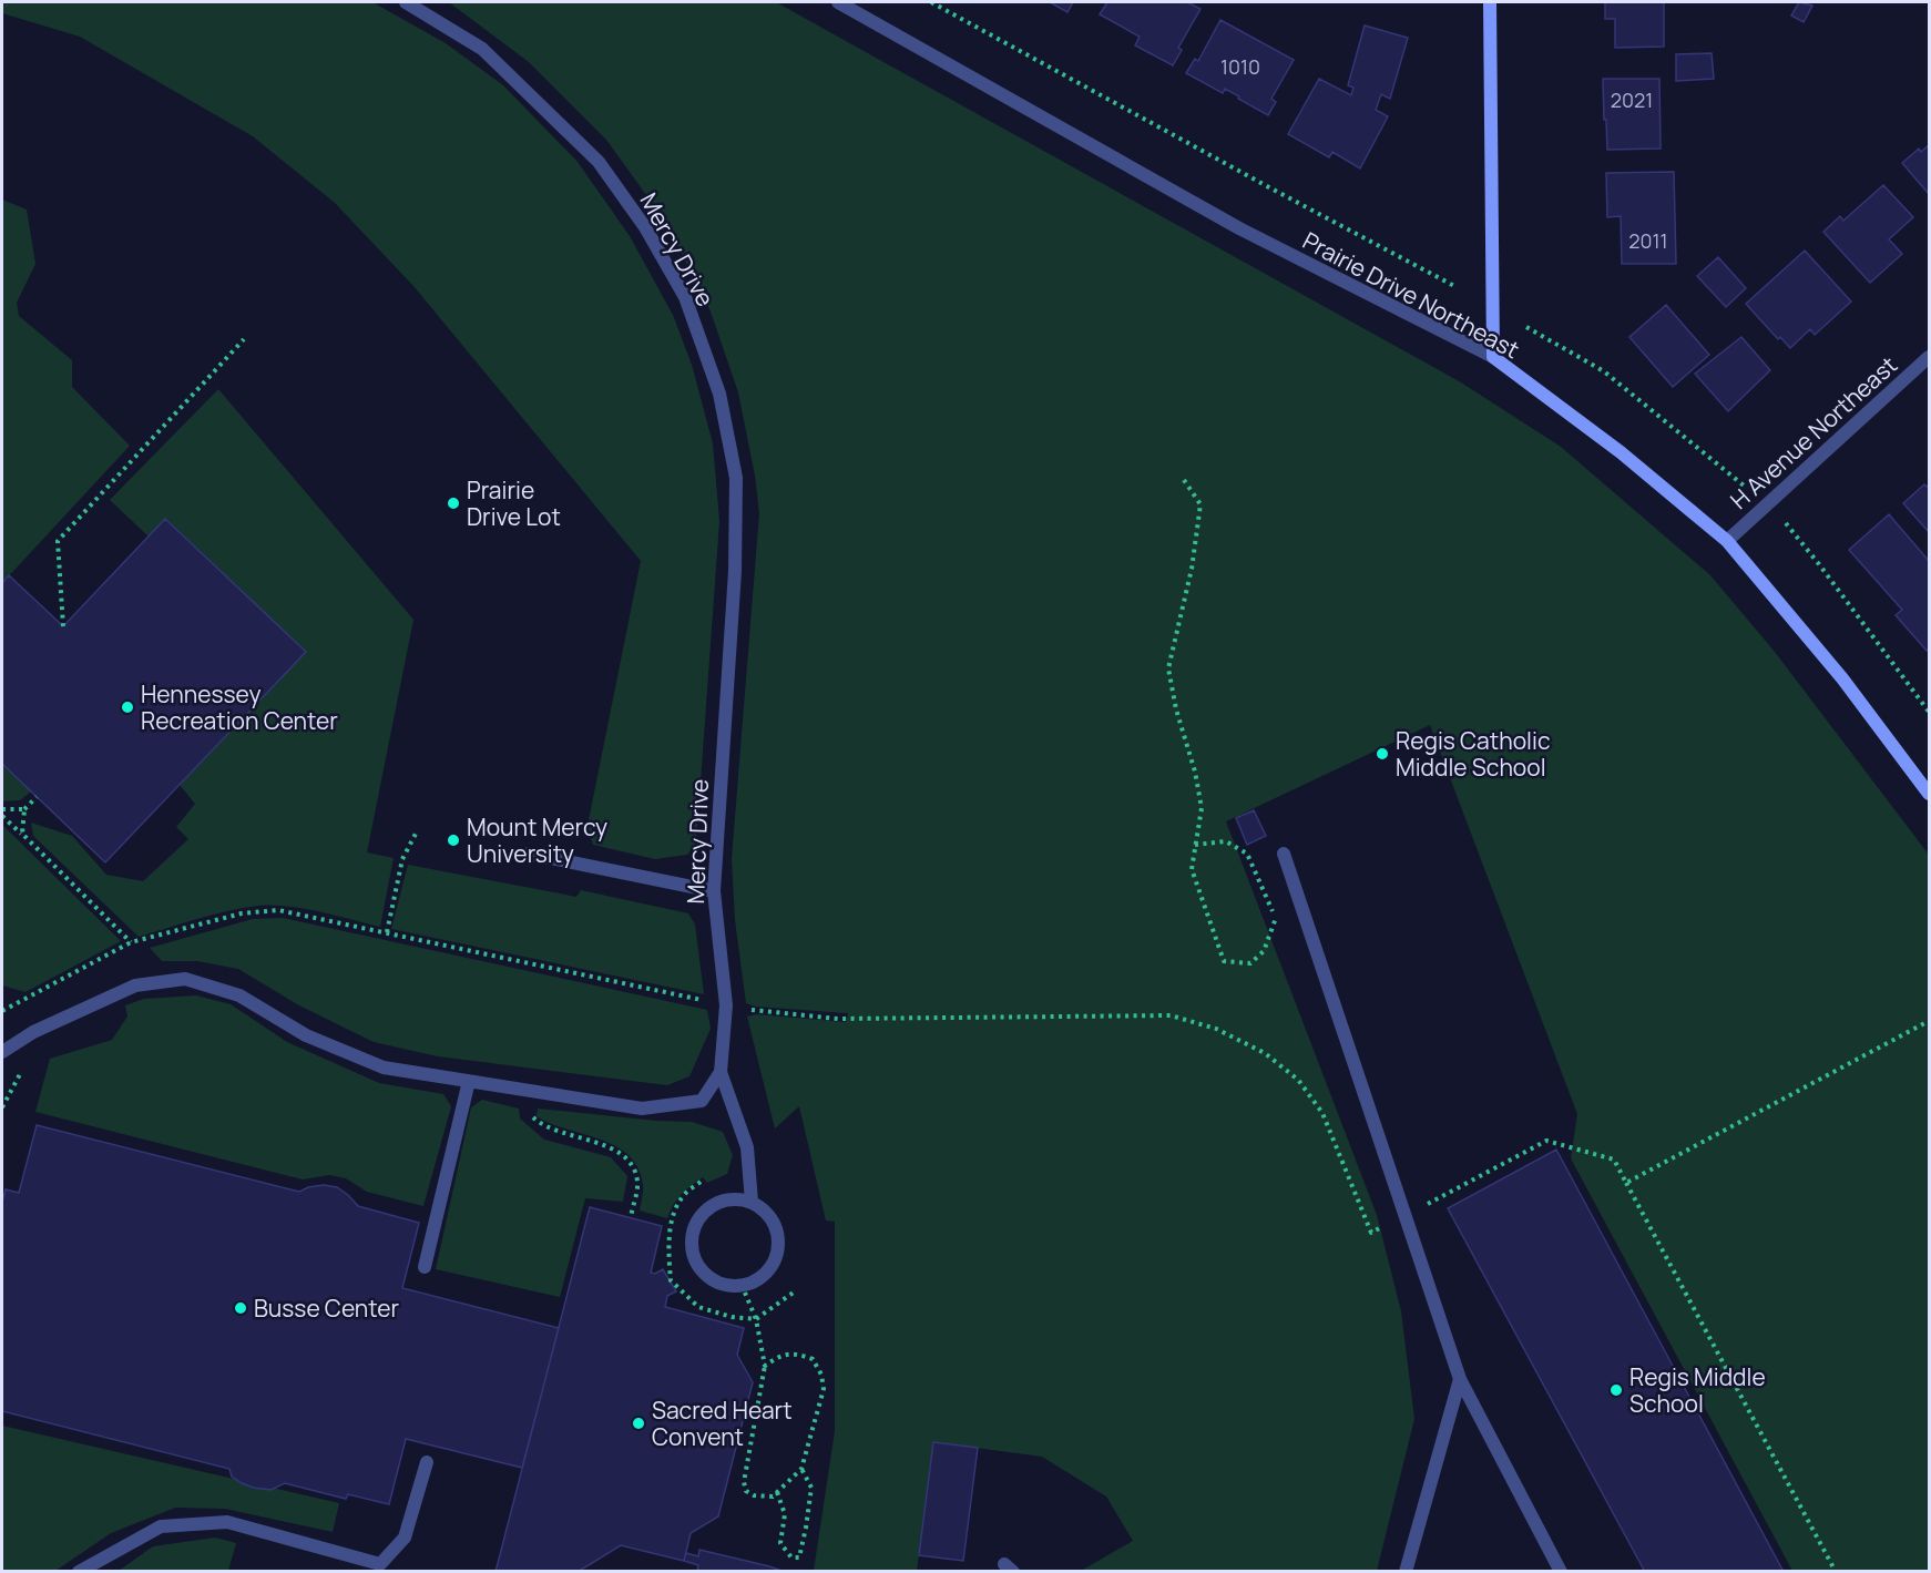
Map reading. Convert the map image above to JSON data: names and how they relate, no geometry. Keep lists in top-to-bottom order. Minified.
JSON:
{"streets":{"street":["Mercy Drive","Prairie Drive Northeast","H Avenue Northeast"]},"crossings":[["Prairie Drive Northeast","H Avenue Northeast"]],"places":["Prairie Drive Lot","Hennessey Recreation Center","Regis Catholic Middle School","Mount Mercy University","Busse Center","Regis Middle School","Sacred Heart Convent"],"house_numbers":["1010","2021","2011"]}
